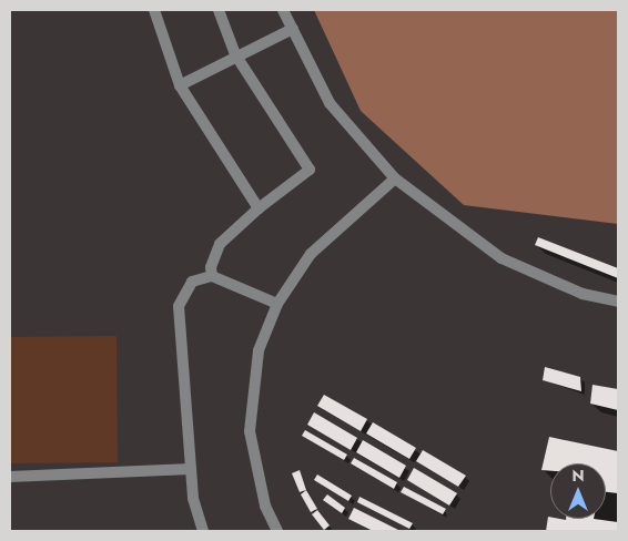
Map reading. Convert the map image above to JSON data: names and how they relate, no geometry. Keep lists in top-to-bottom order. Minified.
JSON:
{"north":"top"}
